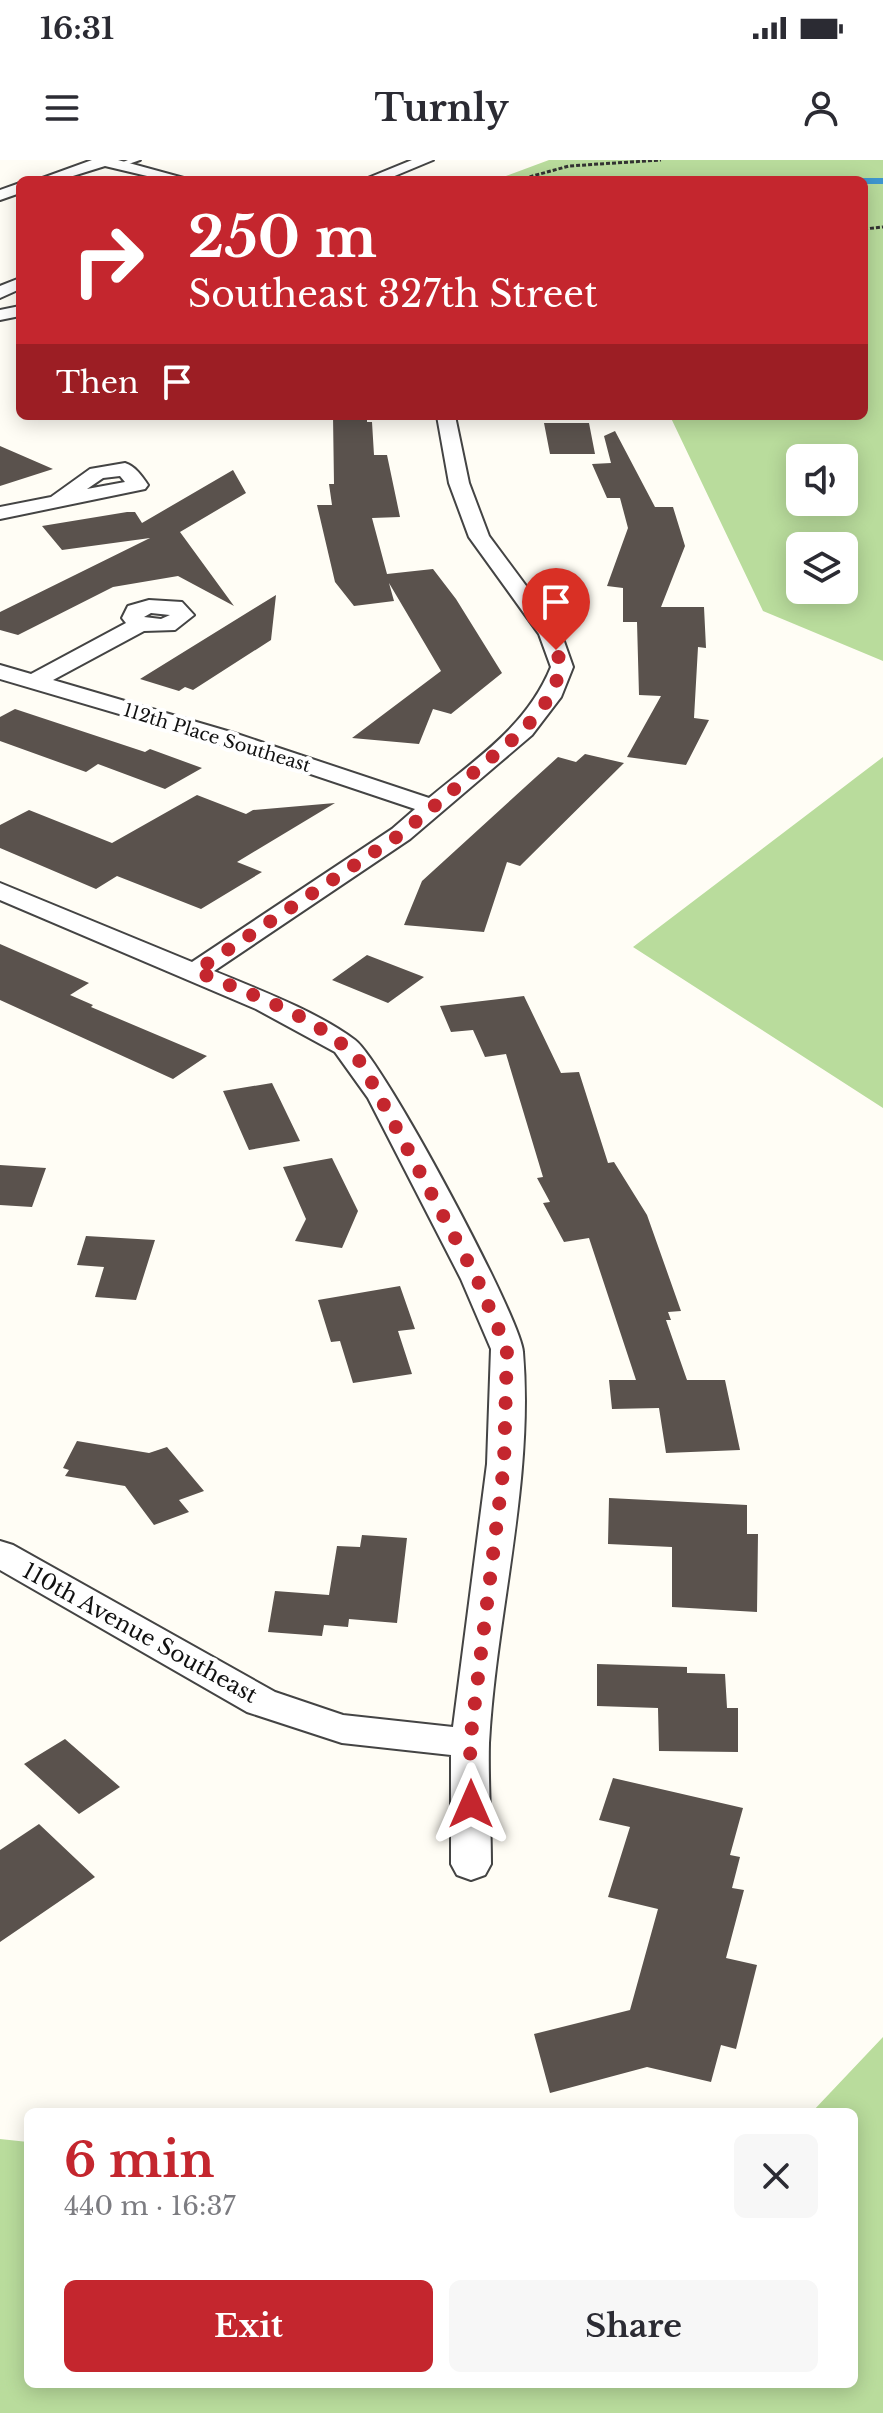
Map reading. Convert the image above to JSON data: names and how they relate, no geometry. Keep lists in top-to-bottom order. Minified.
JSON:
{"streets":{"street":["112th Place Southeast","110th Avenue Southeast"]},"page":{"status":"16:31","header":"Turnly","turn":["250 m","Southeast 327th Street"],"then":"Then","heading":["6 min","440 m · 16:37"],"buttons":["Exit","Share"]}}
